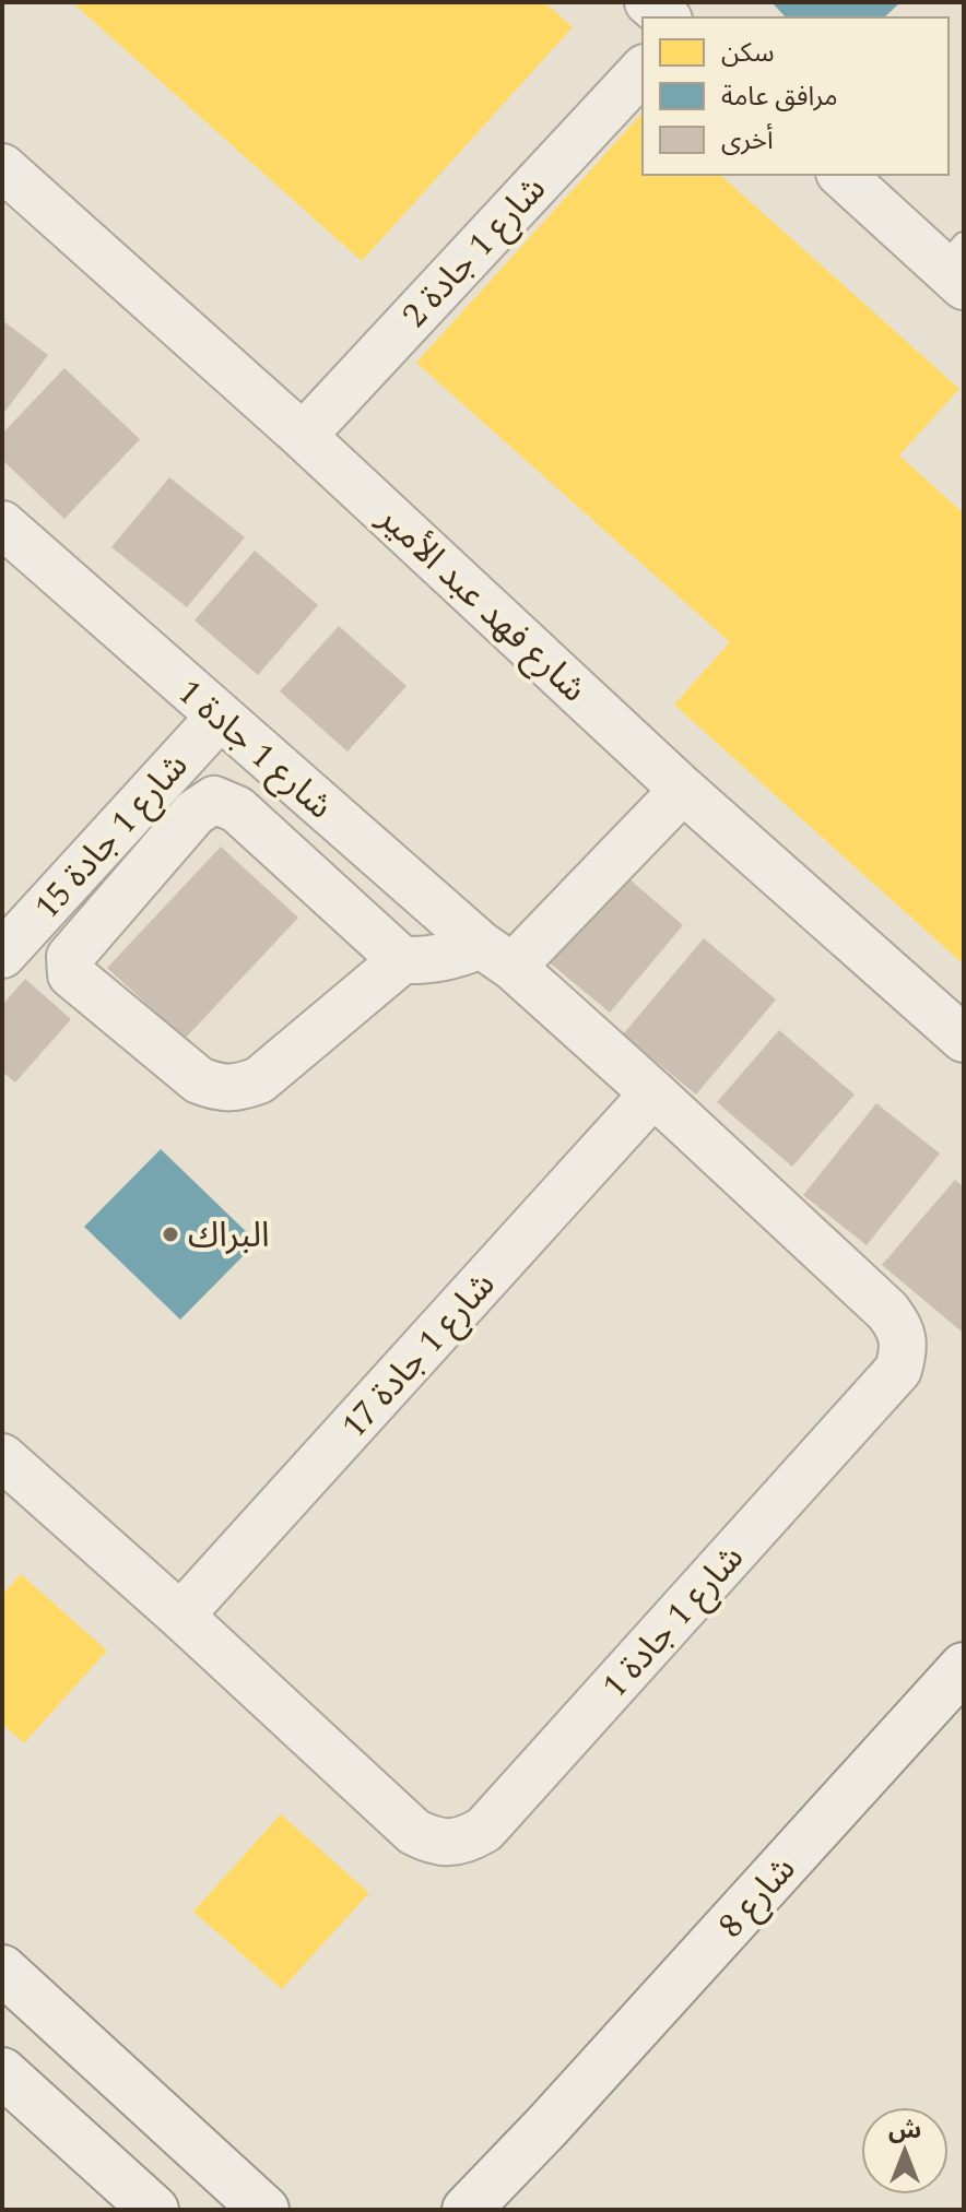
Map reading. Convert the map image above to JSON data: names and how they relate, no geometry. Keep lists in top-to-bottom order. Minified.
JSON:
{"streets":{"street":["شارع 1 جادة 2","شارع فهد عبد الأمير","شارع 1 جادة 1","شارع 1 جادة 15","شارع 1 جادة 17","شارع 8"]},"crossings":[["شارع 1 جادة 2","شارع فهد عبد الأمير"],["شارع 1 جادة 1","شارع 1 جادة 15"],["شارع 1 جادة 1","شارع 1 جادة 17"]],"places":["البراك"],"legend":["سكن","مرافق عامة","أخرى"],"north":"top"}
